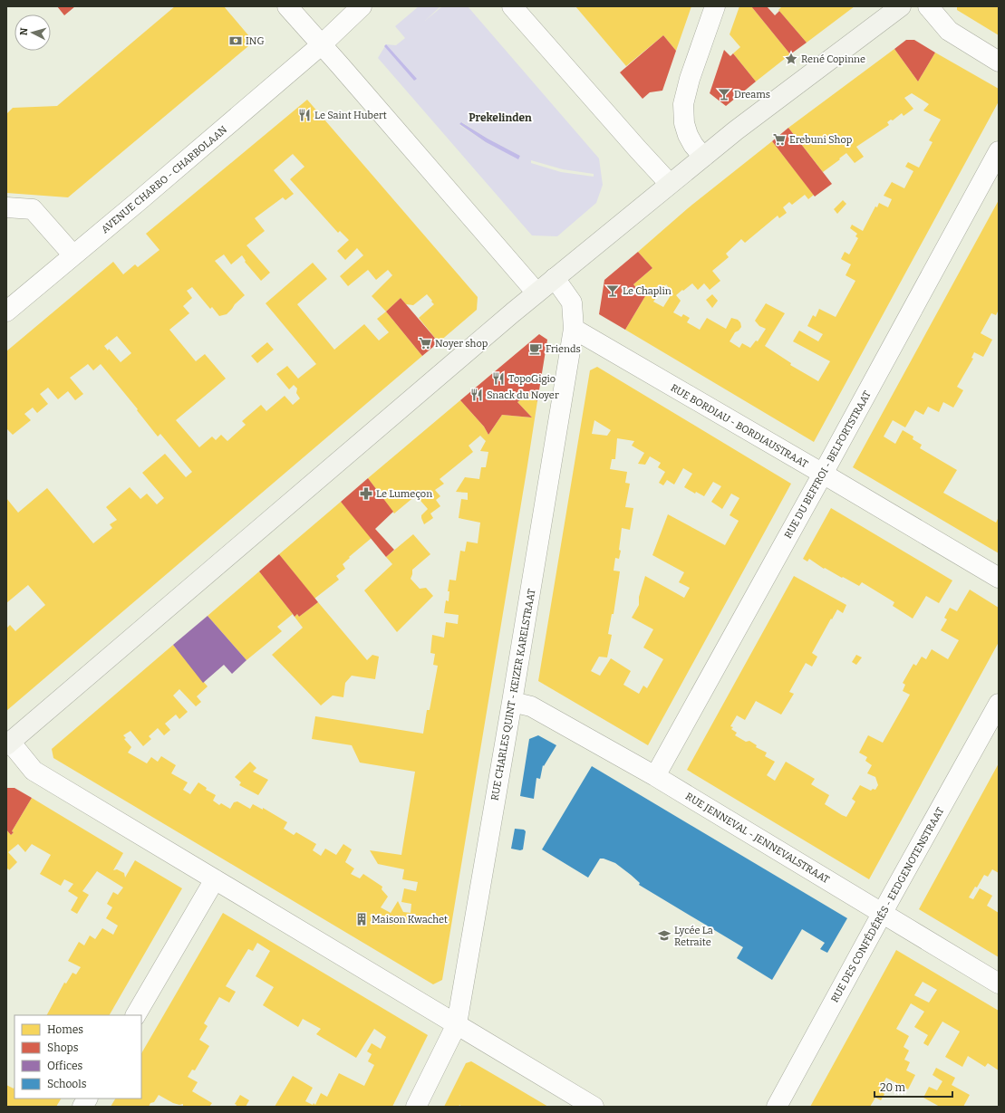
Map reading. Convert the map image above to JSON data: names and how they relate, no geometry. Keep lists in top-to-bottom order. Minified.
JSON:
{"streets":{"street":["AVENUE CHARBO - CHARBOLAAN","RUE BORDIAU - BORDIAUSTRAAT","RUE DU BEFFROI - BELFORTSTRAAT","RUE CHARLES QUINT - KEIZER KARELSTRAAT","RUE JENNEVAL - JENNEVALSTRAAT","RUE DES CONFÉDÉRÉS - EEDGENOTENSTRAAT"]},"crossings":[["RUE BORDIAU - BORDIAUSTRAAT","RUE DU BEFFROI - BELFORTSTRAAT"],["RUE BORDIAU - BORDIAUSTRAAT","RUE CHARLES QUINT - KEIZER KARELSTRAAT"],["RUE DU BEFFROI - BELFORTSTRAAT","RUE JENNEVAL - JENNEVALSTRAAT"],["RUE CHARLES QUINT - KEIZER KARELSTRAAT","RUE JENNEVAL - JENNEVALSTRAAT"],["RUE JENNEVAL - JENNEVALSTRAAT","RUE DES CONFÉDÉRÉS - EEDGENOTENSTRAAT"]],"districts":["Prekelinden"],"places":{"bank":["ING"],"place":["René Copinne"],"bar":["Dreams","Le Chaplin"],"restaurant":["Le Saint Hubert","TopoGigio","Snack du Noyer"],"supermarket":["Erebuni Shop","Noyer shop"],"cafe":["Friends"],"pharmacy":["Le Lumeçon"],"building":["Maison Kwachet"],"school or university":["Lycée La Retraite"]},"legend":["Homes","Shops","Offices","Schools"],"scale_bar":"20 m","north":"left"}
